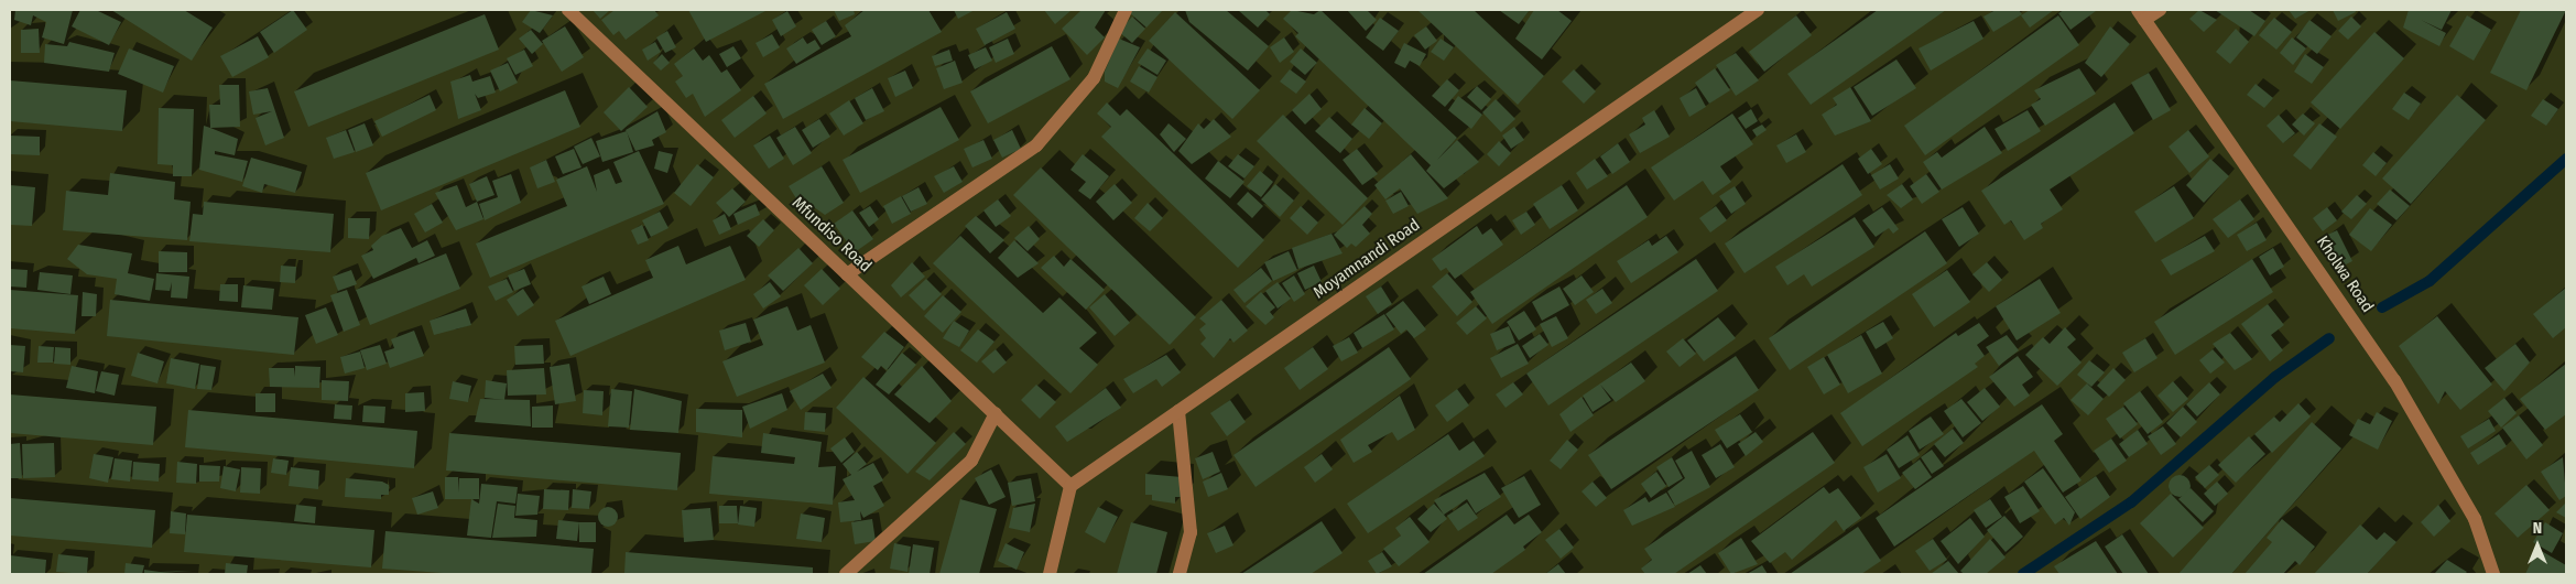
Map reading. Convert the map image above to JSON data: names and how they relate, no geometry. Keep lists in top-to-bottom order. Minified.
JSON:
{"streets":{"street":["Mfundiso Road","Moyamnandi Road","Kholwa Road"]},"crossings":[["Mfundiso Road","Moyamnandi Road"]],"north":"top"}
